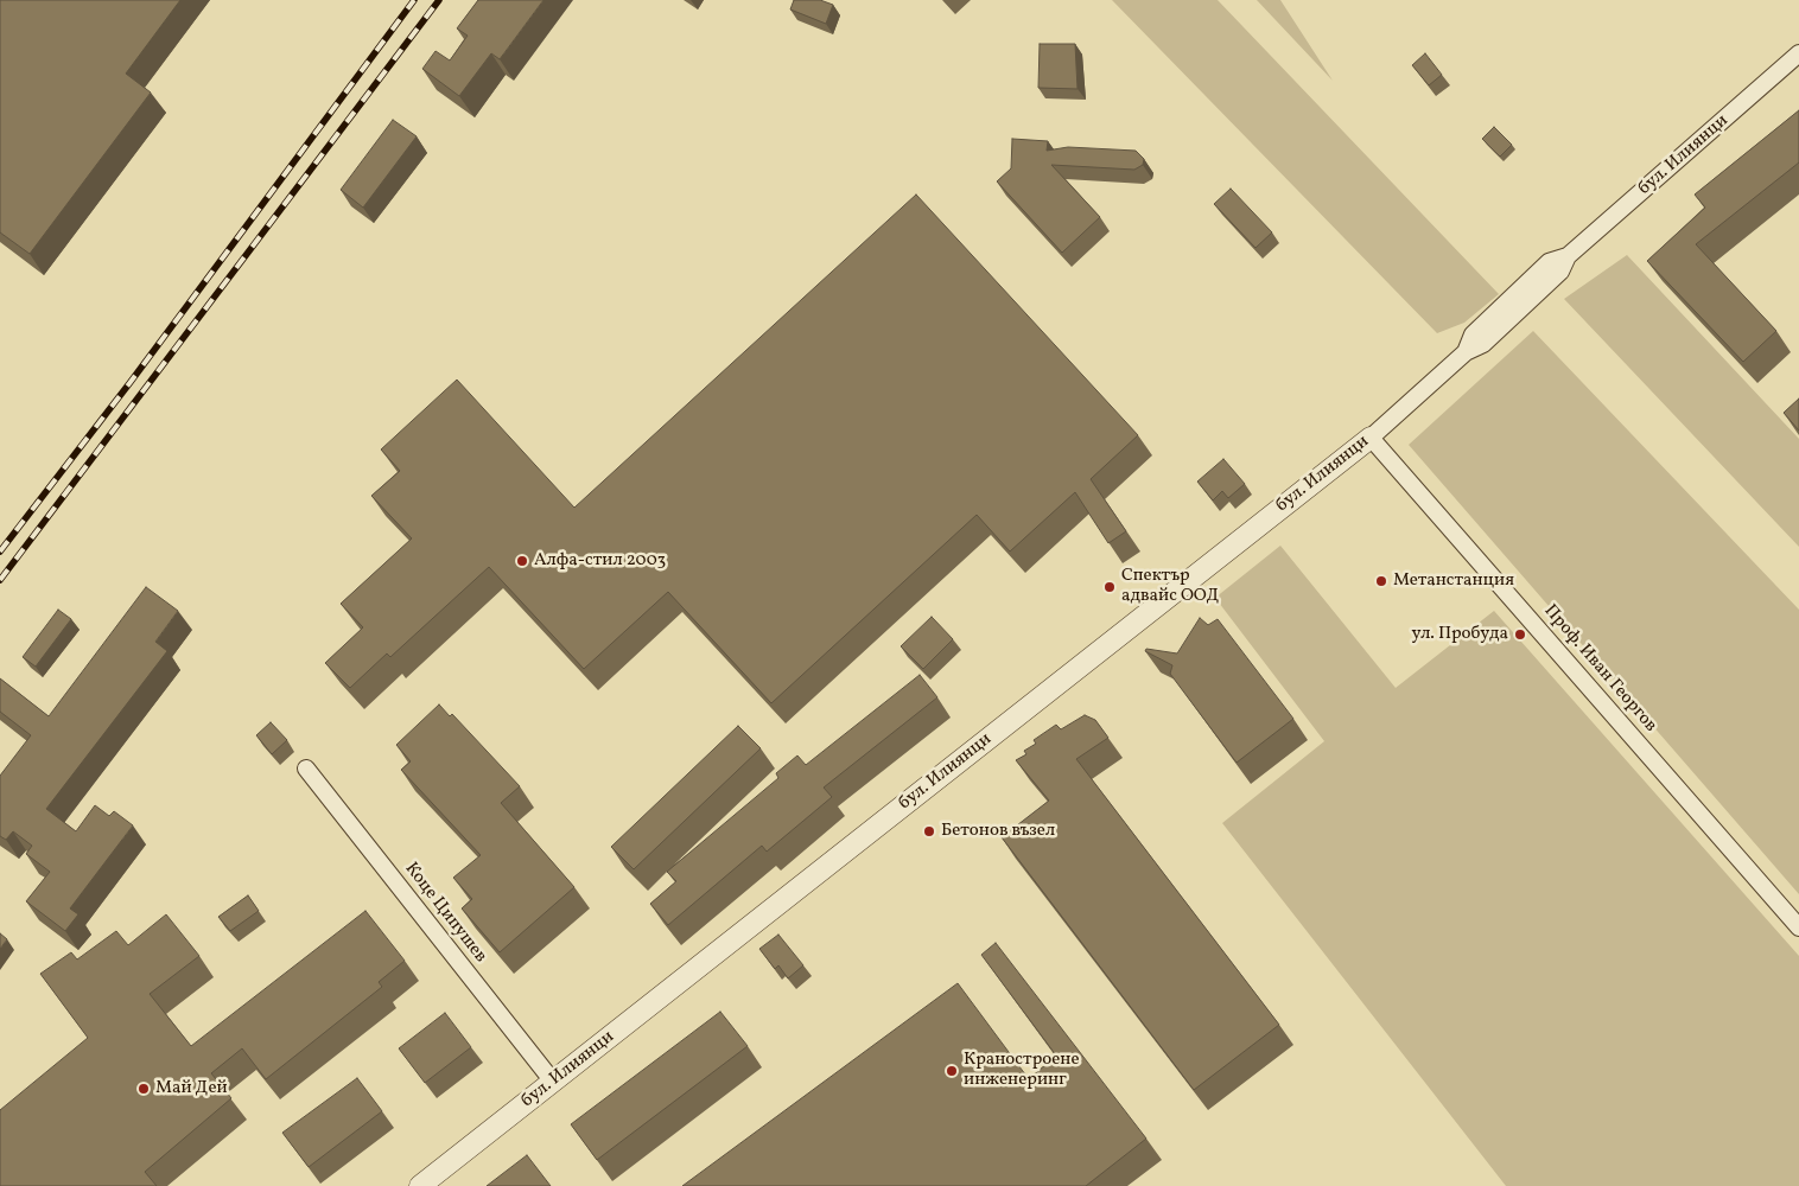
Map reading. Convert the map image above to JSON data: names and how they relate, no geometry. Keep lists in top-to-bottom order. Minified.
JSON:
{"streets":{"street":["бул. Илиянци","Проф. Иван Георгов","Коце Ципушев"]},"crossings":[["бул. Илиянци","Проф. Иван Георгов"],["бул. Илиянци","Коце Ципушев"]],"places":["Алфа-стил 2003","Метанстанция","Спектър адвайс ООД","ул. Пробуда","Бетонов възел","Краностроене инженеринг","Май Дей"]}
